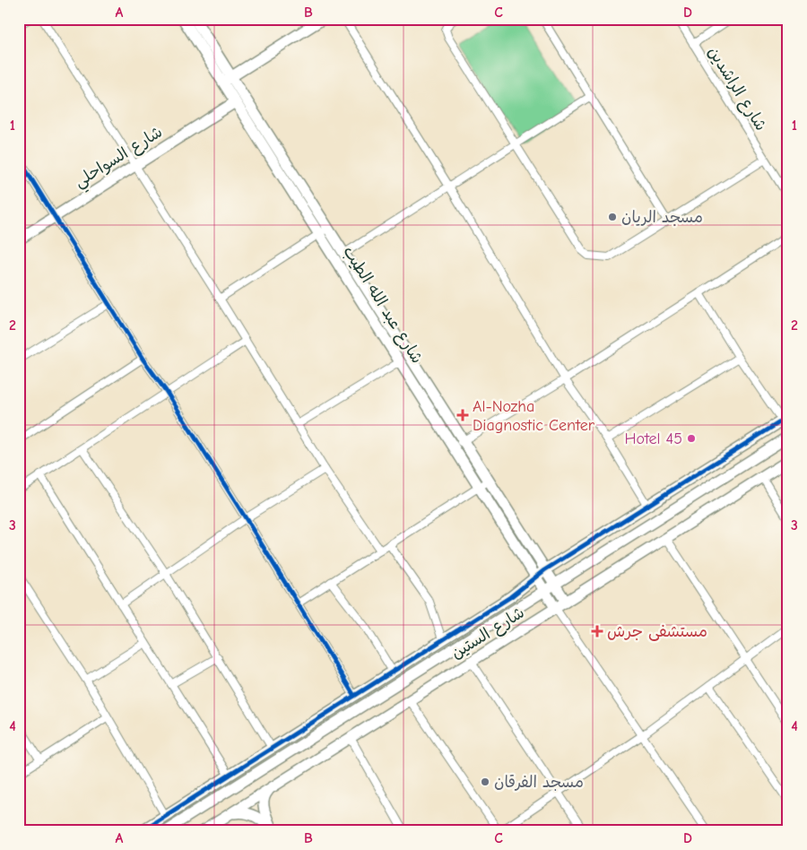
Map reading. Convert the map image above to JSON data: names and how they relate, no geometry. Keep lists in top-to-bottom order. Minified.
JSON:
{"streets":{"main road":["شارع السواحلي","شارع عبد الله الطيب","شارع الستين"],"street":["شارع الراشدين"]},"crossings":[["شارع السواحلي","شارع عبد الله الطيب"],["شارع عبد الله الطيب","شارع الستين"]],"places":{"other":["مسجد الريان","Hotel 45","مسجد الفرقان"],"health":["Al-Nozha Diagnostic Center","مستشفى جرش"]},"grid":{"columns":["A","B","C","D"],"rows":["1","2","3","4"]}}
